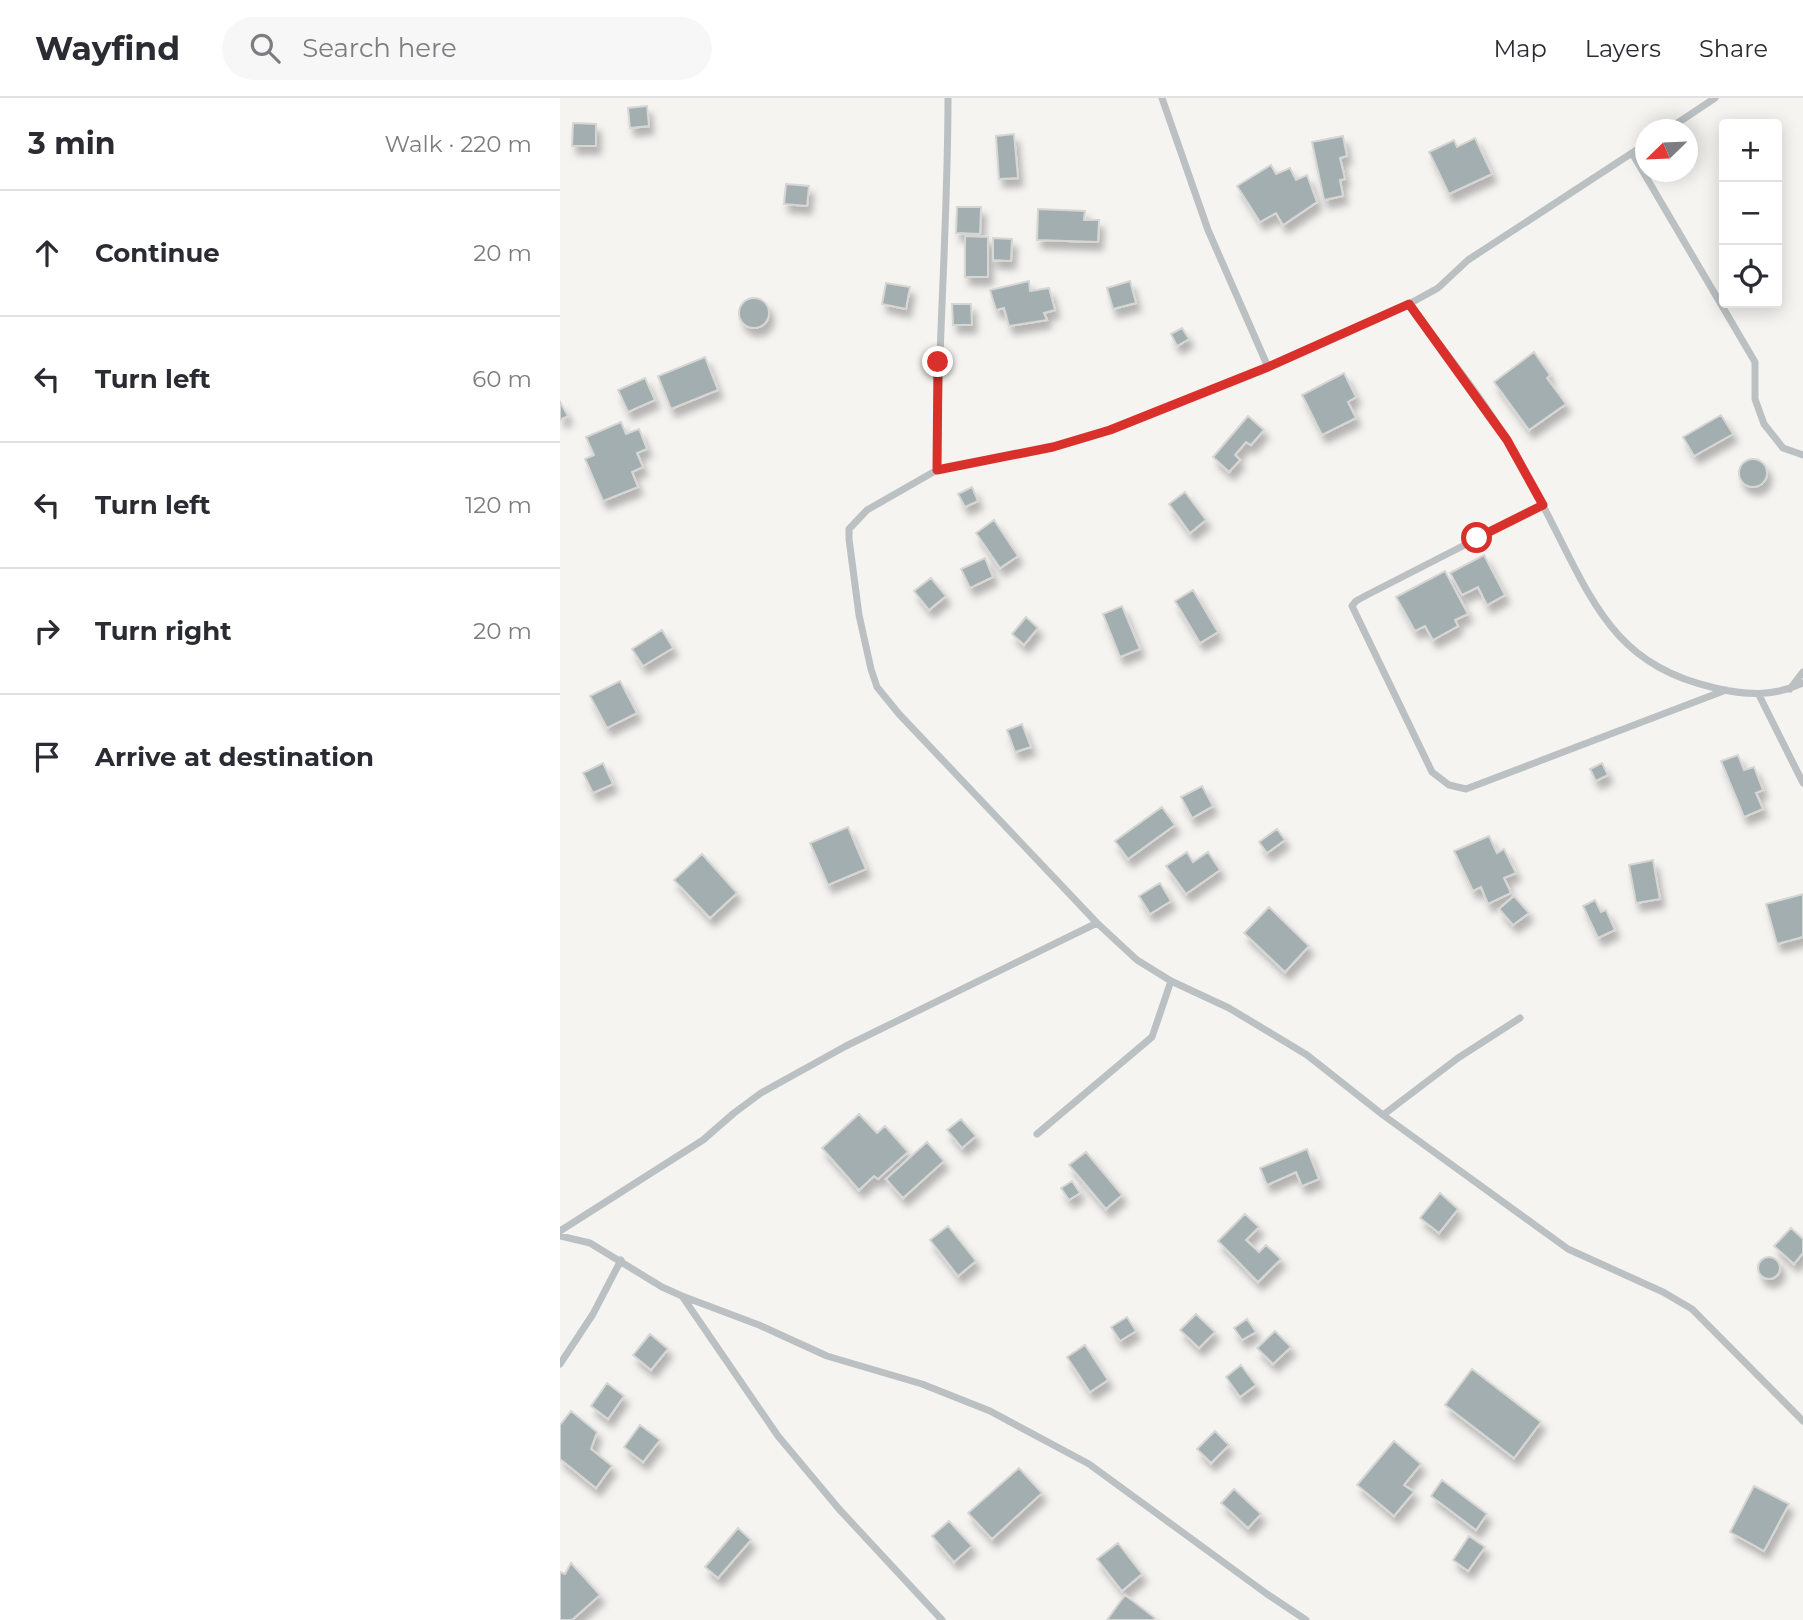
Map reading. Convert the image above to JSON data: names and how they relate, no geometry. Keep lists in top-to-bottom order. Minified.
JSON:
{"north":"bottom left","page":{"header":"Wayfind","search":"Search here","nav":["Map","Layers","Share"],"heading":["3 min","Walk · 220 m"],"map_buttons":["+","−"],"list":[["Continue","20 m"],["Turn left","60 m"],["Turn left","120 m"],["Turn right","20 m"],"Arrive at destination"]}}
